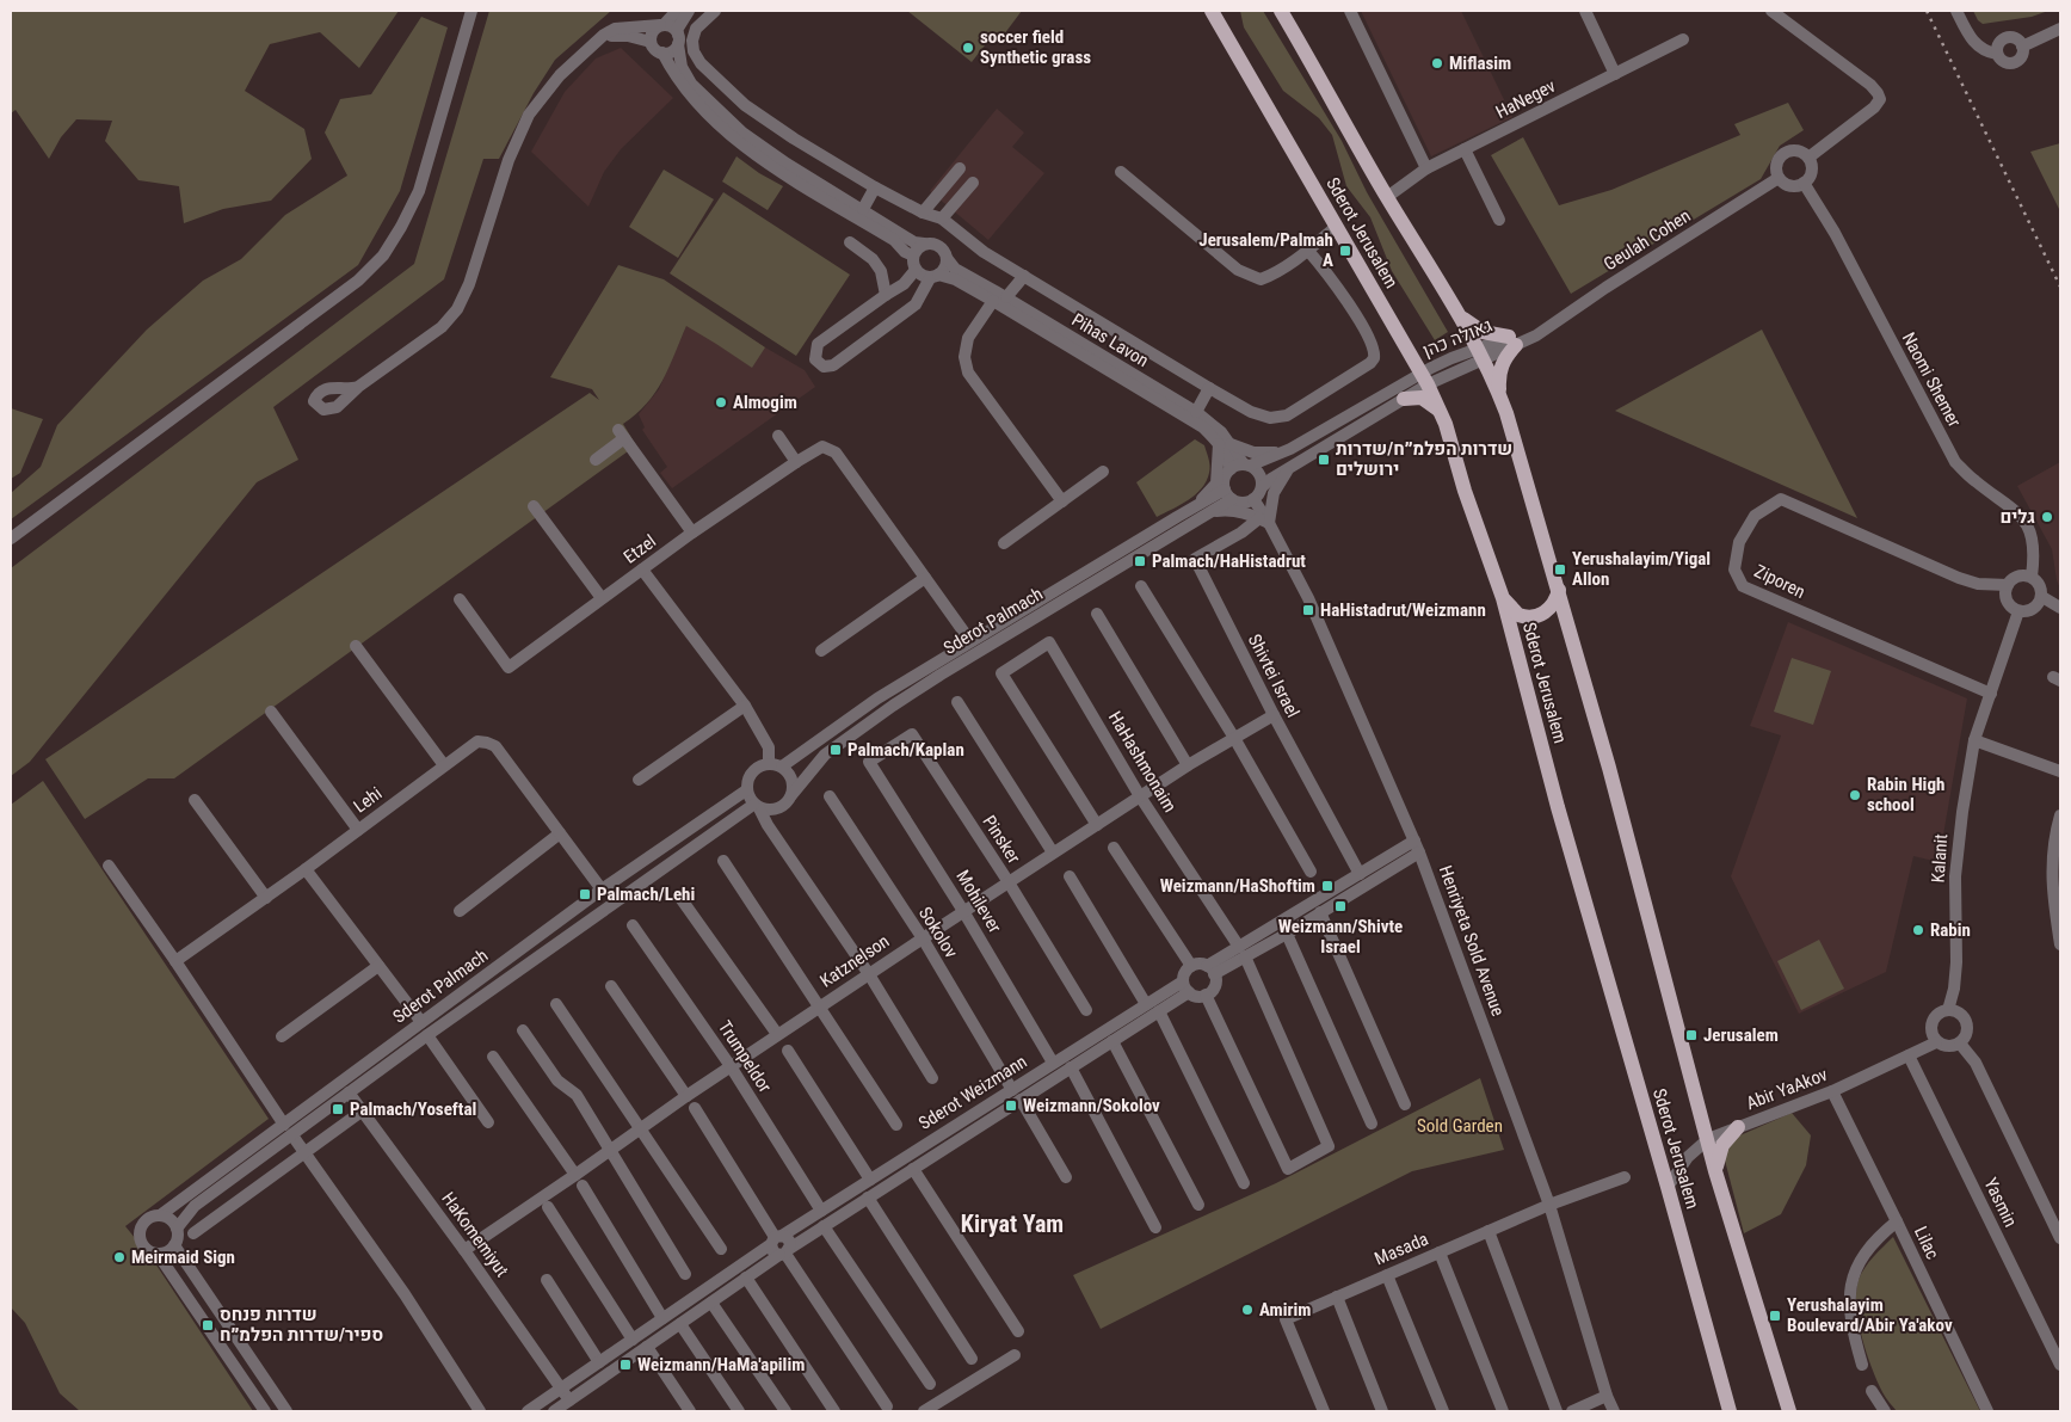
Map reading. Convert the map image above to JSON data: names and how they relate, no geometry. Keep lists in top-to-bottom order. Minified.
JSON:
{"streets":{"main road":["Sderot Jerusalem"],"street":["HaNegev","Geulah Cohen","גאולה כהן","Pihas Lavon","Naomi Shemer","Etzel","Ziporen","Sderot Palmach","Shivtei Israel","HaHashmonaim","Lehi","Pinsker","Kalanit","Mohilever","Sokolov","Henriyeta Sold Avenue","Katznelson","Trumpeldor","Abir YaAkov","Sderot Weizmann","Yasmin","HaKomemiyut","Lilac","Masada"]},"crossings":[["HaNegev","Sderot Jerusalem"],["Sderot Jerusalem","גאולה כהן"],["Sderot Jerusalem","Abir YaAkov"],["Geulah Cohen","גאולה כהן"],["Geulah Cohen","Naomi Shemer"],["Pihas Lavon","Sderot Palmach"],["Pihas Lavon","Henriyeta Sold Avenue"],["Naomi Shemer","Ziporen"],["Naomi Shemer","Kalanit"],["Etzel","Sderot Palmach"],["Ziporen","Kalanit"],["Sderot Palmach","Lehi"],["Sderot Palmach","Henriyeta Sold Avenue"],["Sderot Palmach","HaKomemiyut"],["Shivtei Israel","Henriyeta Sold Avenue"],["Shivtei Israel","Katznelson"],["HaHashmonaim","Katznelson"],["HaHashmonaim","Sderot Weizmann"],["Pinsker","Mohilever"],["Pinsker","Katznelson"],["Kalanit","Abir YaAkov"],["Mohilever","Katznelson"],["Mohilever","Sderot Weizmann"],["Sokolov","Katznelson"],["Sokolov","Sderot Weizmann"],["Henriyeta Sold Avenue","Masada"],["Katznelson","Trumpeldor"],["Katznelson","HaKomemiyut"],["Trumpeldor","Sderot Weizmann"],["Abir YaAkov","Yasmin"],["Abir YaAkov","Lilac"],["Sderot Weizmann","HaKomemiyut"]],"districts":["Kiryat Yam"],"parks":["Sold Garden"],"places":{"other":["soccer field Synthetic grass","Miflasim","Almogim","גלים","Rabin High school","Rabin","Meirmaid Sign","Amirim"],"transit":["Jerusalem/Palmah A","שדרות הפלמ״ח/שדרות ירושלים","Palmach/HaHistadrut","Yerushalayim/Yigal Allon","HaHistadrut/Weizmann","Palmach/Kaplan","Weizmann/HaShoftim","Palmach/Lehi","Weizmann/Shivte Israel","Jerusalem","Weizmann/Sokolov","Palmach/Yoseftal","Yerushalayim Boulevard/Abir Ya'akov","שדרות פנחס ספיר/שדרות הפלמ״ח","Weizmann/HaMa'apilim"]}}
